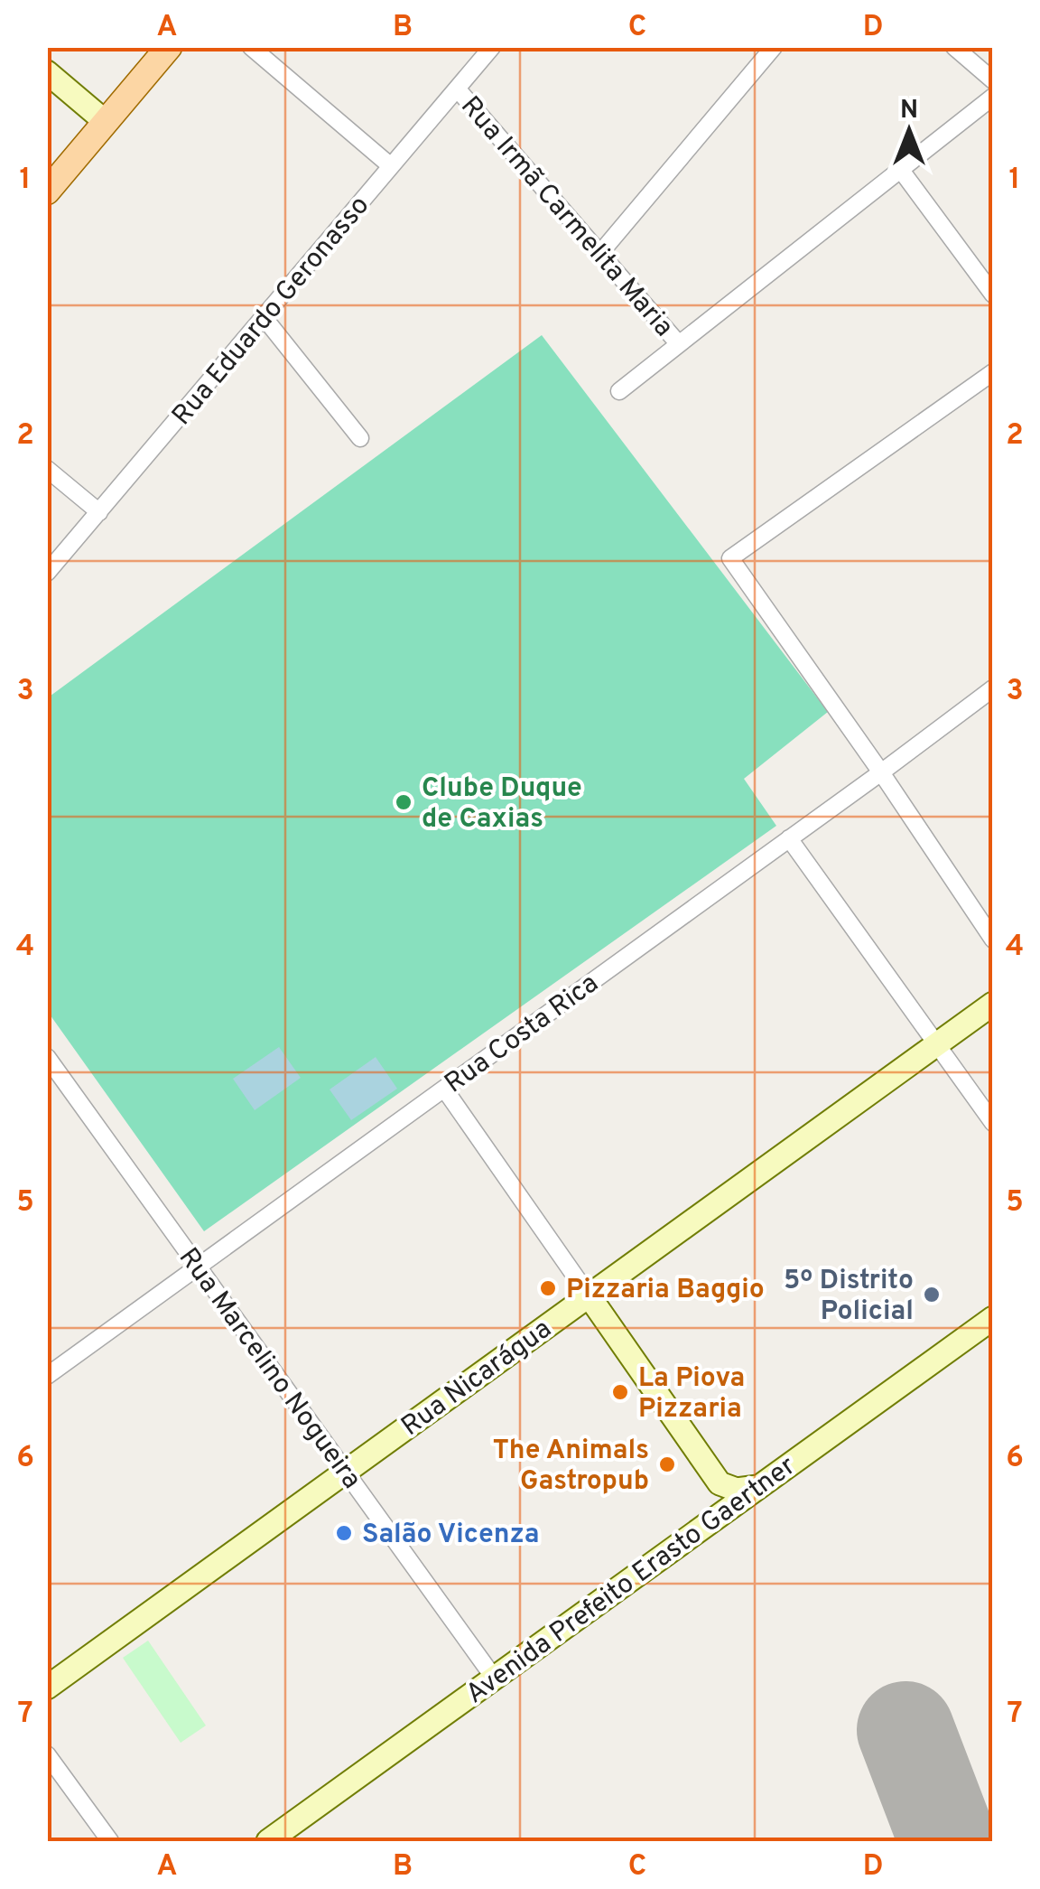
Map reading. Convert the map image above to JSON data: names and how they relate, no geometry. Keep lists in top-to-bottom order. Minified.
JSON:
{"streets":{"main road":["Rua Nicarágua","Avenida Prefeito Erasto Gaertner"],"street":["Rua Irmã Carmelita Maria","Rua Eduardo Geronasso","Rua Costa Rica","Rua Marcelino Nogueira"]},"crossings":[["Rua Irmã Carmelita Maria","Rua Eduardo Geronasso"],["Rua Costa Rica","Rua Marcelino Nogueira"],["Rua Marcelino Nogueira","Rua Nicarágua"],["Rua Marcelino Nogueira","Avenida Prefeito Erasto Gaertner"]],"places":["Clube Duque de Caxias","Pizzaria Baggio","5º Distrito Policial","La Piova Pizzaria","The Animals Gastropub","Salão Vicenza"],"north":"top","grid":{"columns":["A","B","C","D"],"rows":["1","2","3","4","5","6","7"]}}
